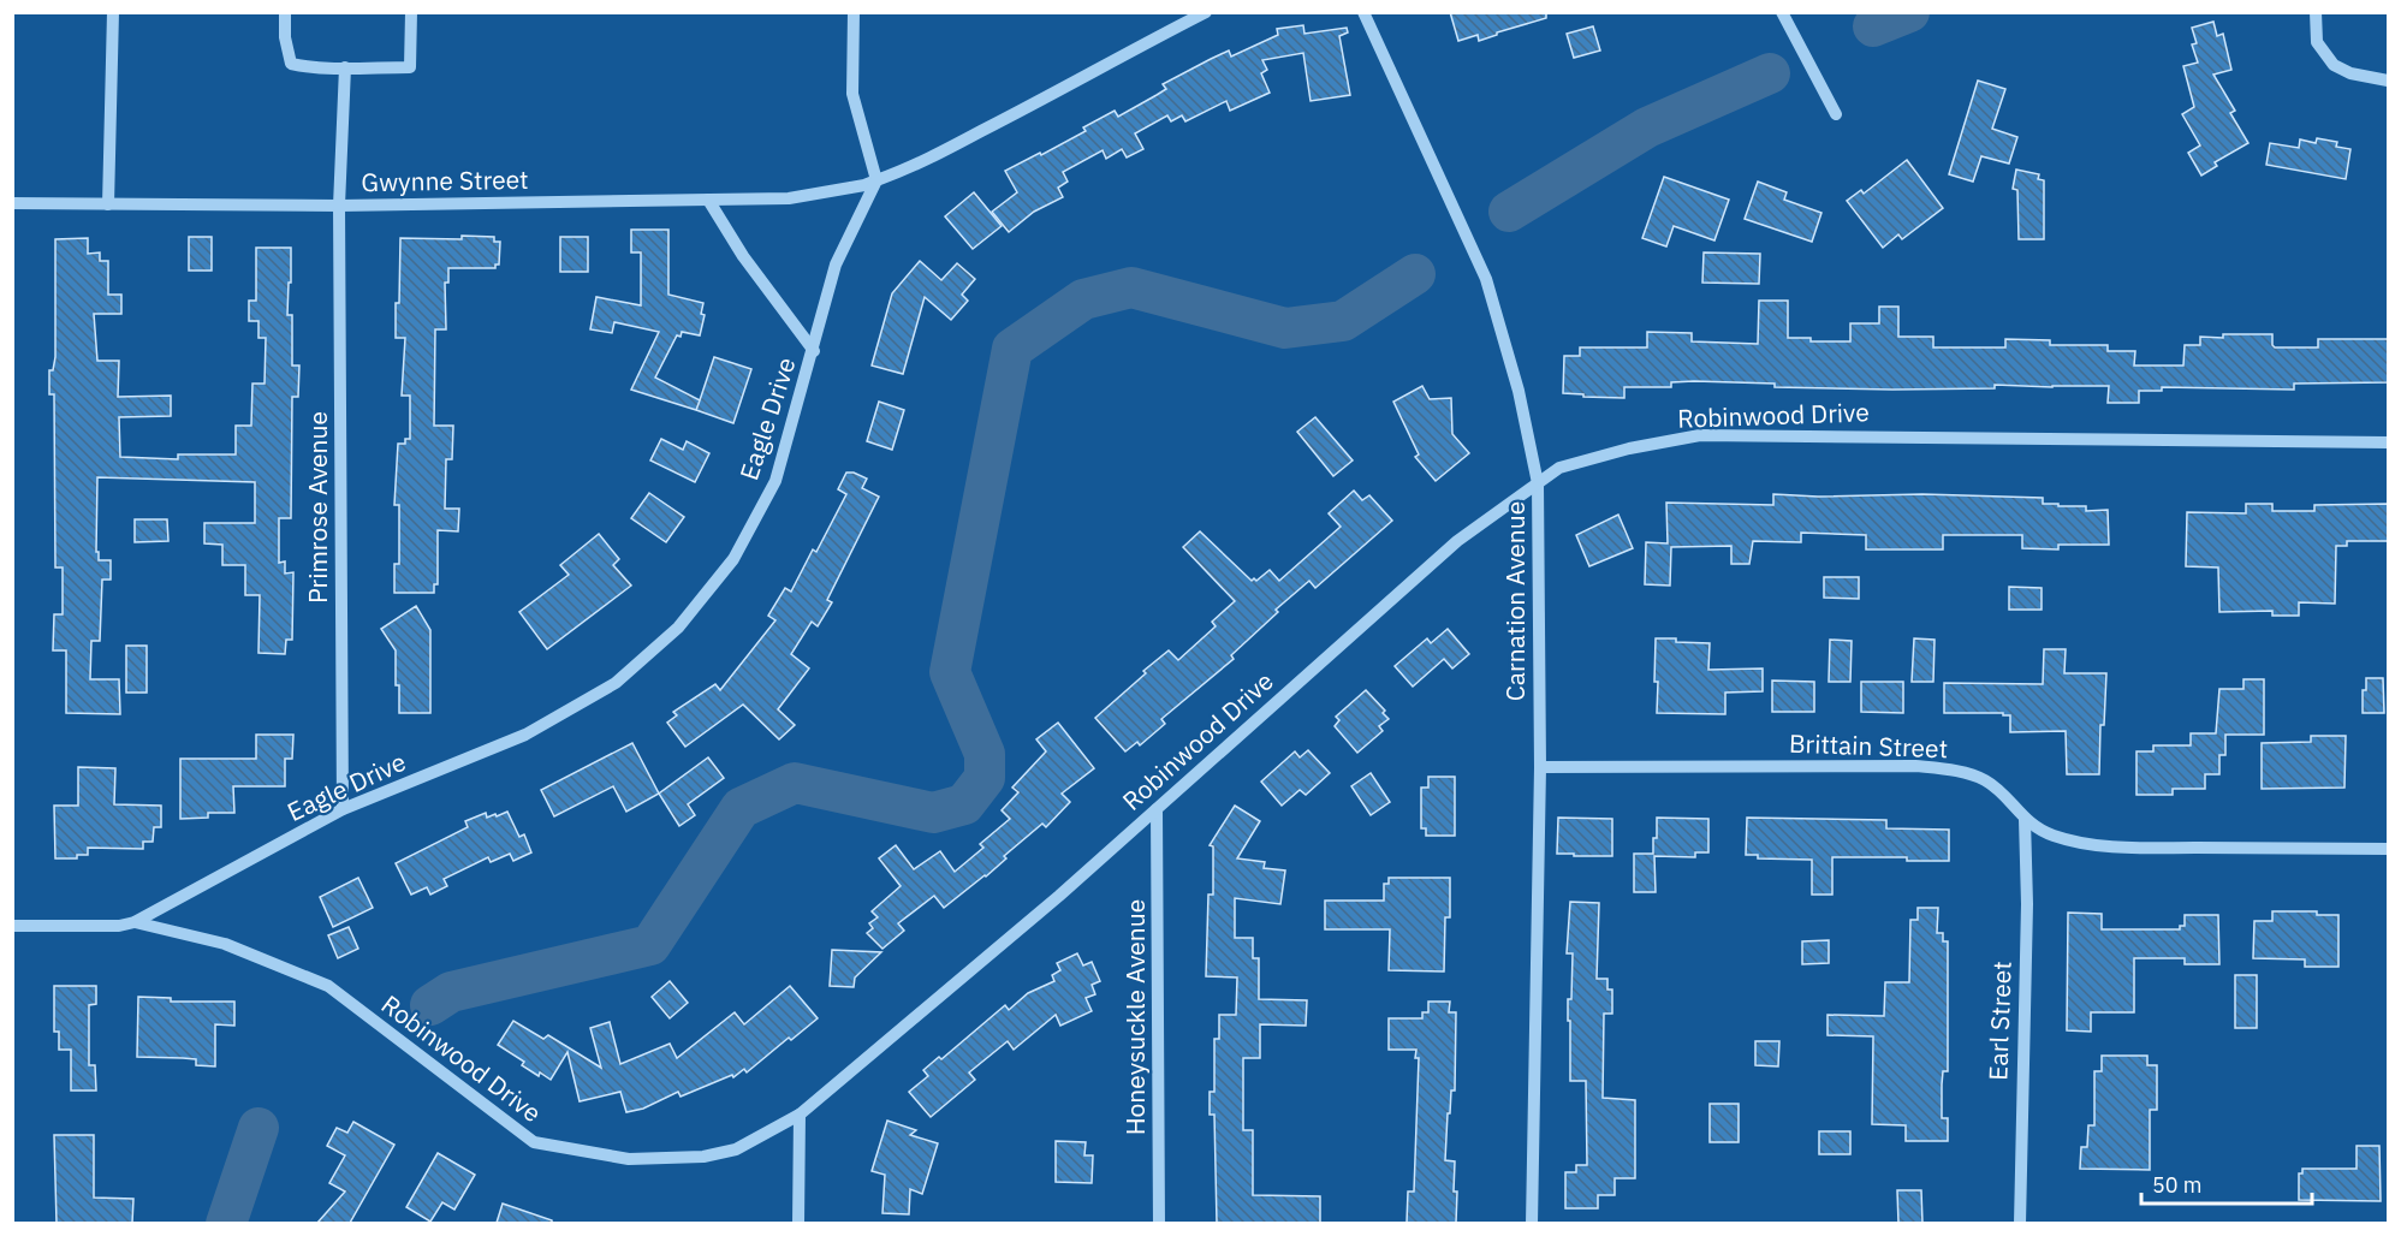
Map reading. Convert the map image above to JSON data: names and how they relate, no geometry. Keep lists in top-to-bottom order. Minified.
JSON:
{"streets":{"street":["Gwynne Street","Robinwood Drive","Eagle Drive","Primrose Avenue","Carnation Avenue","Brittain Street","Honeysuckle Avenue","Earl Street"]},"crossings":[["Gwynne Street","Eagle Drive"],["Gwynne Street","Primrose Avenue"],["Robinwood Drive","Eagle Drive"],["Robinwood Drive","Carnation Avenue"],["Robinwood Drive","Honeysuckle Avenue"],["Eagle Drive","Primrose Avenue"],["Carnation Avenue","Brittain Street"],["Brittain Street","Earl Street"]],"scale_bar":"50 m"}
